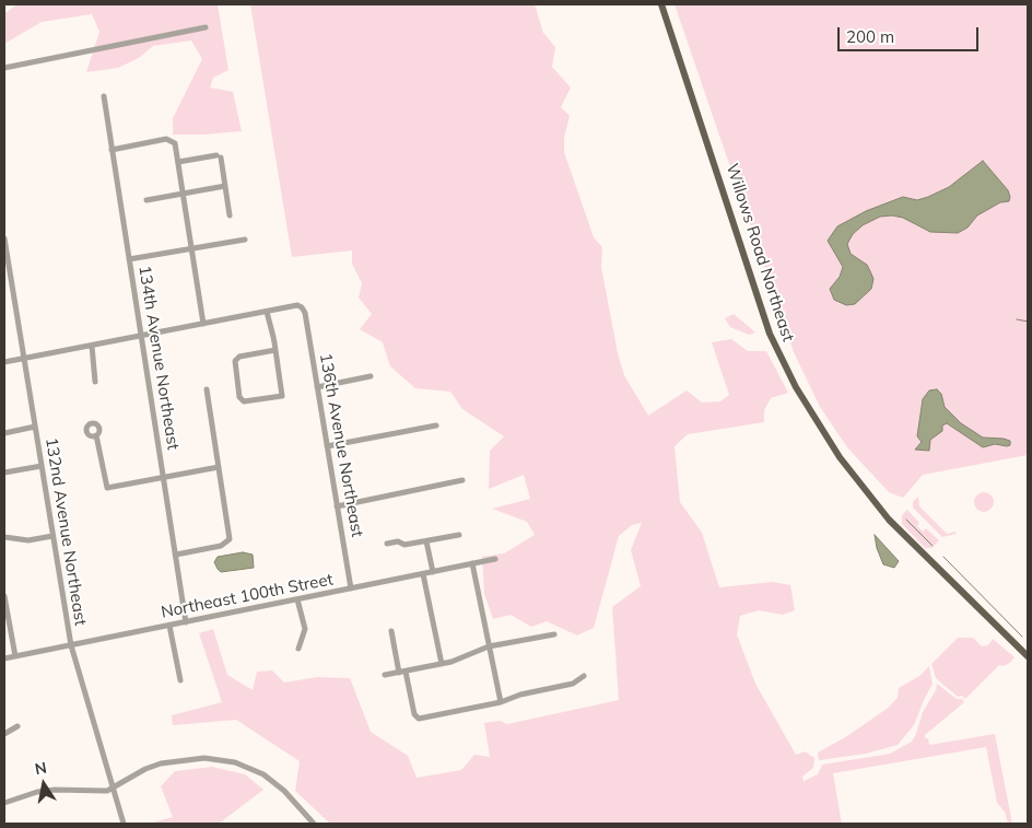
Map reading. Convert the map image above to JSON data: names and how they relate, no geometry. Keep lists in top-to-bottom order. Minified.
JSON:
{"streets":{"main road":["Willows Road Northeast"],"street":["134th Avenue Northeast","136th Avenue Northeast","132nd Avenue Northeast","Northeast 100th Street"]},"crossings":[["134th Avenue Northeast","Northeast 100th Street"],["136th Avenue Northeast","Northeast 100th Street"],["132nd Avenue Northeast","Northeast 100th Street"]],"scale_bar":"200 m","north":"top"}
